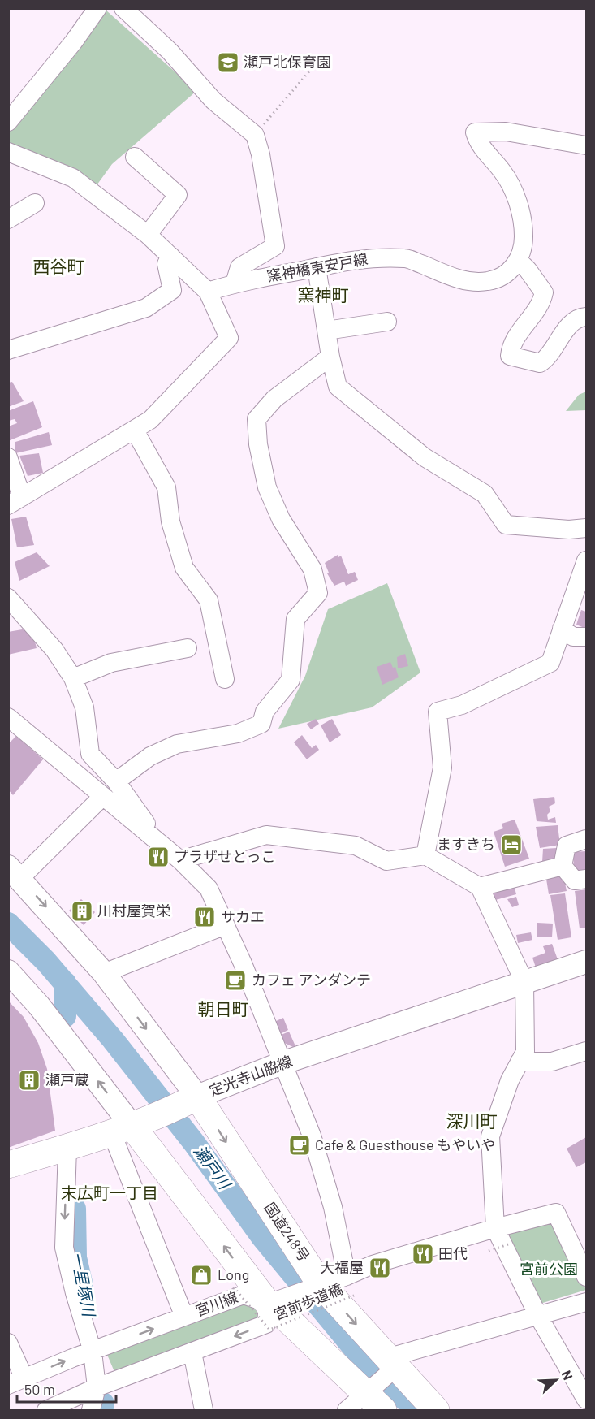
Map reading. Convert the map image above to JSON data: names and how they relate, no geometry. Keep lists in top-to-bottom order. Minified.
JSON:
{"streets":{"highway":["国道248号"],"main road":["定光寺山脇線"],"street":["窯神橋東安戸線","宮川線"],"path":["宮前歩道橋"]},"crossings":[["定光寺山脇線","国道248号"]],"districts":["西谷町","窯神町","朝日町","深川町","末広町一丁目"],"water":["瀬戸川","一里塚川"],"parks":["宮前公園"],"places":{"school or university":["瀬戸北保育園"],"hotel":["ますきち"],"restaurant":["プラザせとっこ","サカエ","田代","大福屋"],"building":["川村屋賀栄","瀬戸蔵"],"cafe":["カフェ アンダンテ","Cafe & Guesthouse もやいや"],"shop":["Long"]},"scale_bar":"50 m","north":"top right"}
